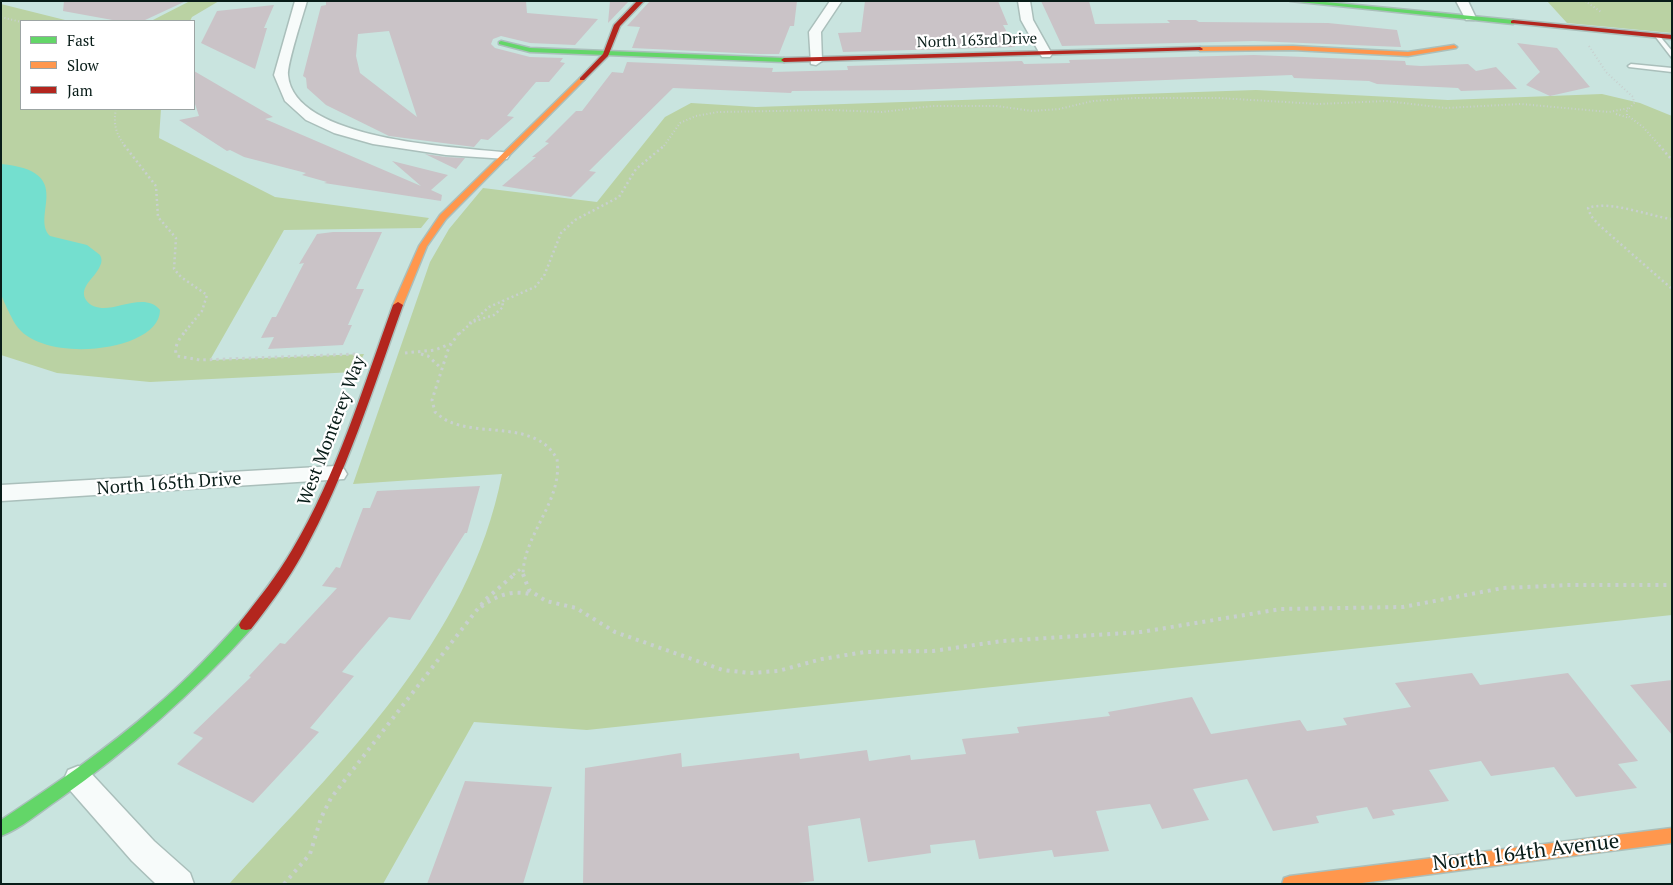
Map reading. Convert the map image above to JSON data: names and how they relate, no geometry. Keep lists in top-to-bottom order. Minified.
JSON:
{"streets":{"street":["North 163rd Drive","West Monterey Way","North 165th Drive","North 164th Avenue"]},"crossings":[["North 163rd Drive","West Monterey Way"],["West Monterey Way","North 165th Drive"]],"legend":["Fast","Slow","Jam"]}
